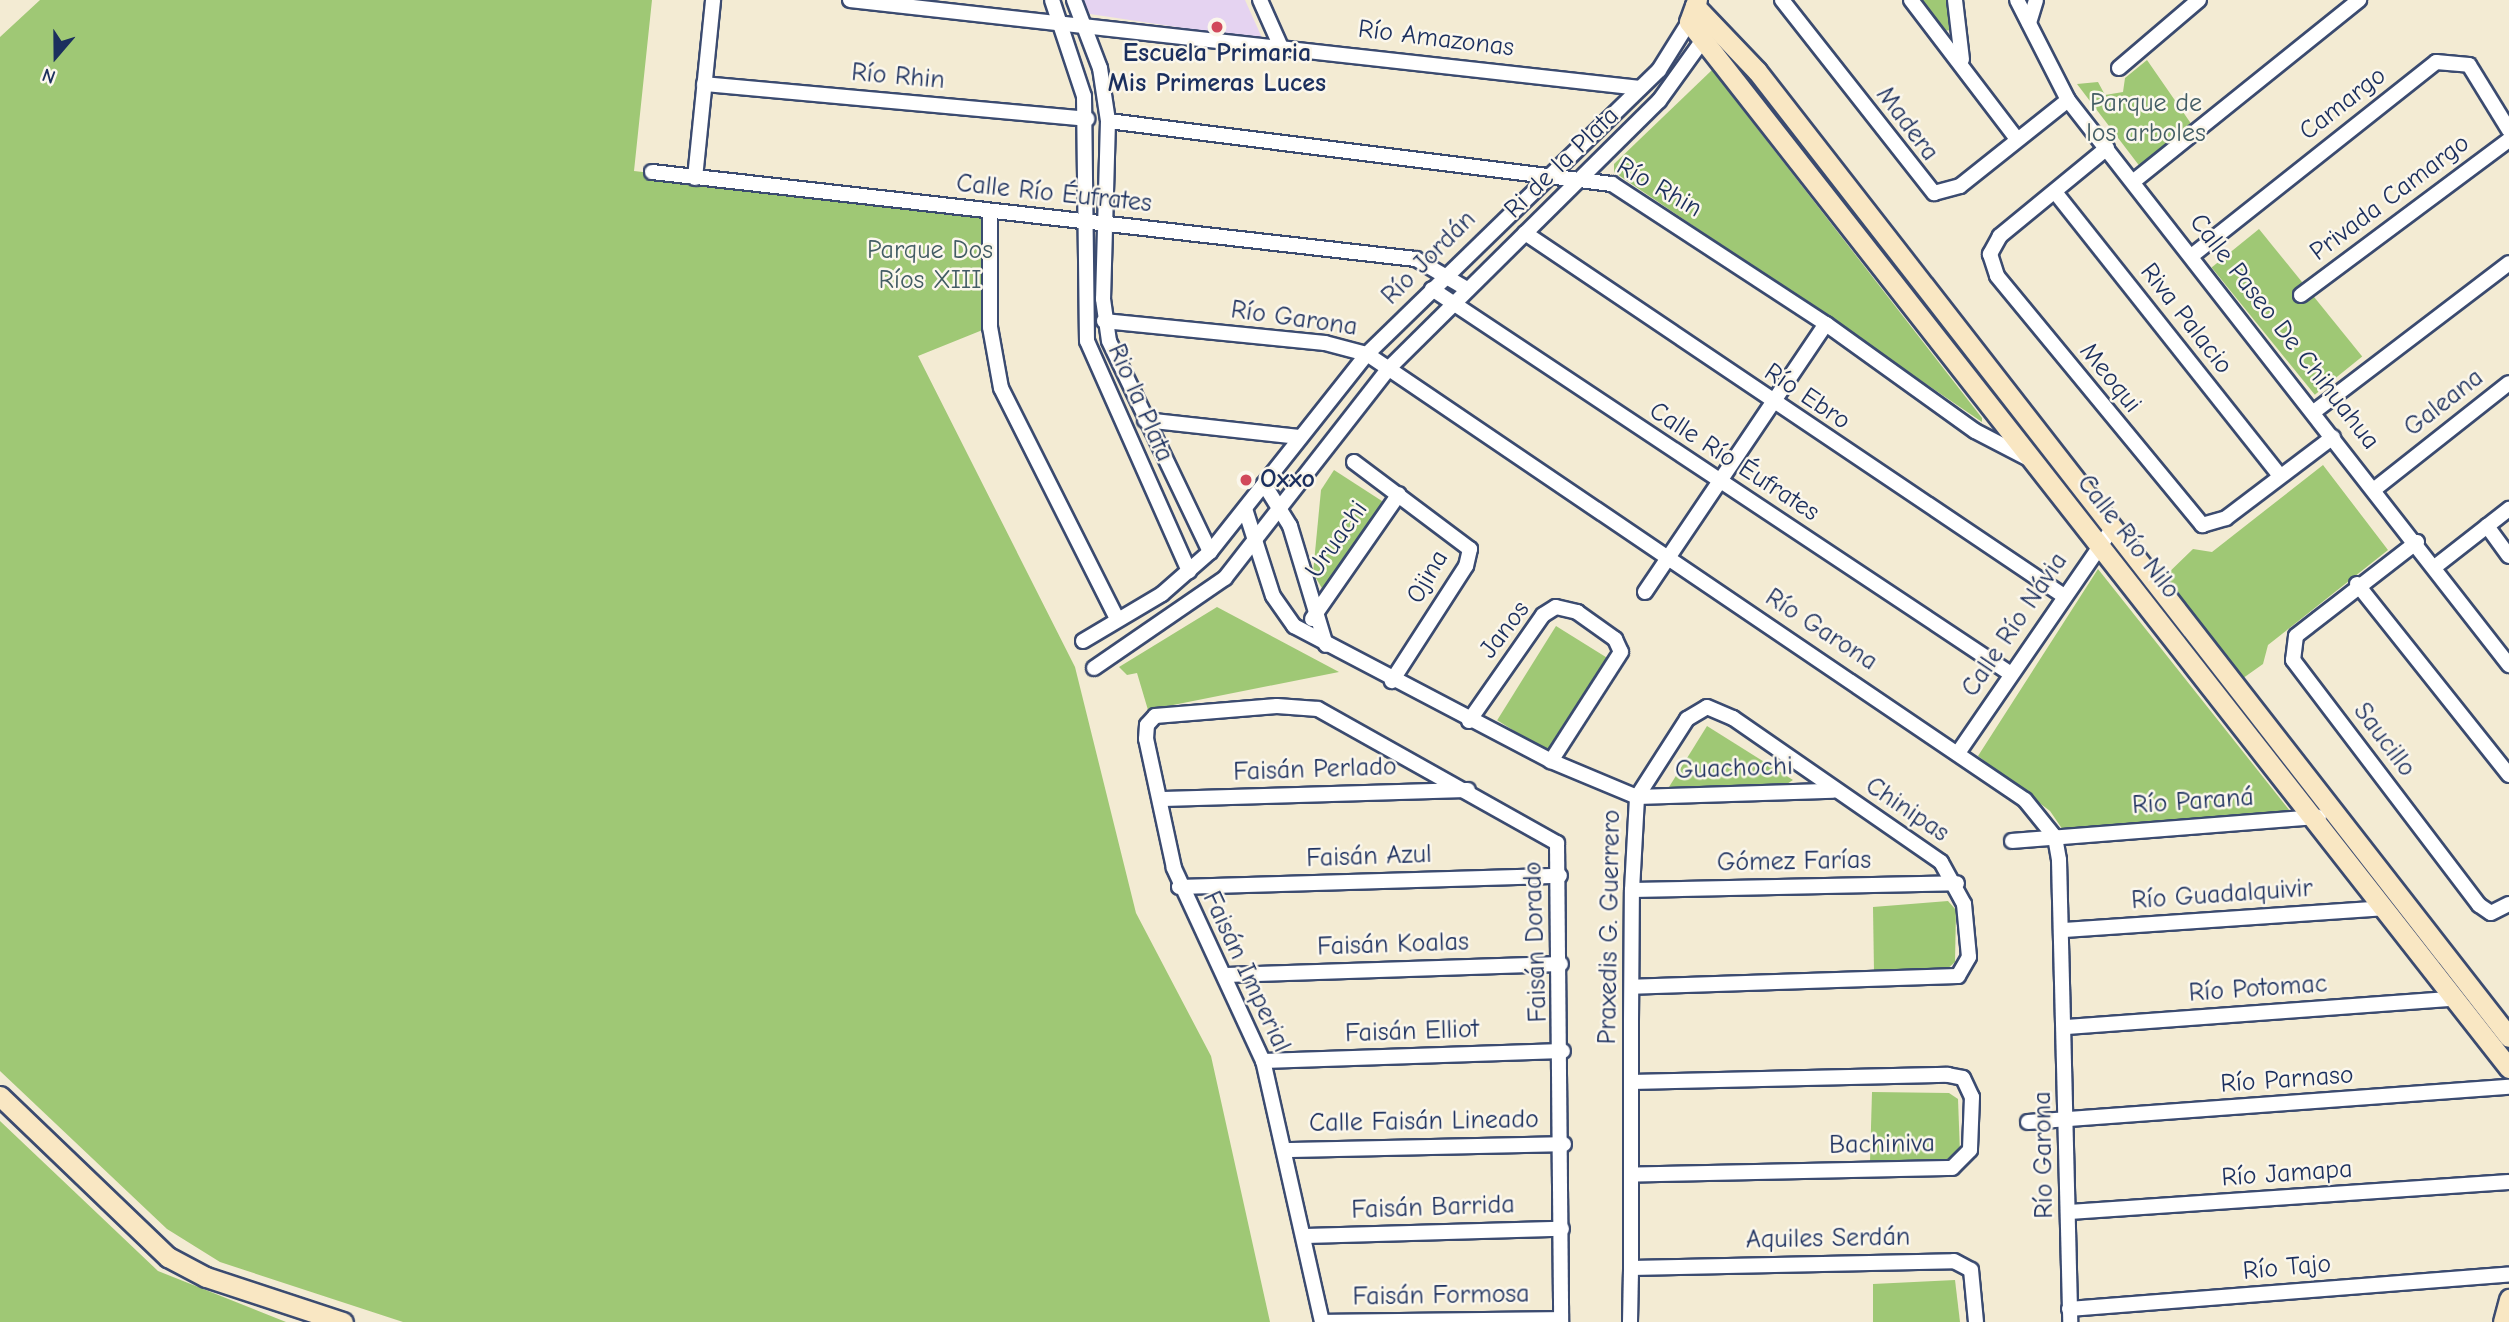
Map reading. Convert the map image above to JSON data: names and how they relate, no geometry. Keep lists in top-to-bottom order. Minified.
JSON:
{"streets":{"street":["Río Amazonas","Río Rhin","Camargo","Madera","Ri de la Plata","Calle Río Éufrates","Privada Camargo","Río Jordán","Río Garona","Riva Palacio","Calle Paseo De Chihuahua","Meoqui","Río Ebro","Rio la Plata","Galeana","Calle Río Nilo","Uruachi","Ojina","Calle Río Návia","Janos","Saucillo","Guachochi","Faisán Perlado","Río Paraná","Chinipas","Faisán Azul","Gómez Farías","Río Guadalquivir","Praxedis G. Guerrero","Faisán Dorado","Faisán Koalas","Faisán Imperial","Río Potomac","Faisán Elliot","Río Parnaso","Calle Faisán Lineado","Bachiniva","Río Jamapa","Faisán Barrida","Aquiles Serdán","Río Tajo","Faisán Formosa"]},"crossings":[["Río Amazonas","Río Jordán"],["Río Amazonas","Rio la Plata"],["Río Rhin","Ri de la Plata"],["Río Rhin","Río Jordán"],["Río Rhin","Rio la Plata"],["Río Rhin","Calle Río Nilo"],["Camargo","Calle Paseo De Chihuahua"],["Madera","Calle Paseo De Chihuahua"],["Ri de la Plata","Calle Río Éufrates"],["Ri de la Plata","Río Jordán"],["Ri de la Plata","Río Garona"],["Ri de la Plata","Río Ebro"],["Ri de la Plata","Calle Río Nilo"],["Calle Río Éufrates","Río Jordán"],["Calle Río Éufrates","Rio la Plata"],["Calle Río Éufrates","Calle Río Návia"],["Río Jordán","Río Garona"],["Río Jordán","Rio la Plata"],["Río Jordán","Calle Río Nilo"],["Río Jordán","Praxedis G. Guerrero"],["Río Garona","Rio la Plata"],["Río Garona","Calle Río Návia"],["Río Garona","Río Paraná"],["Río Garona","Río Guadalquivir"],["Río Garona","Río Potomac"],["Río Garona","Río Parnaso"],["Río Garona","Río Jamapa"],["Río Garona","Río Tajo"],["Riva Palacio","Meoqui"],["Calle Paseo De Chihuahua","Meoqui"],["Calle Paseo De Chihuahua","Galeana"],["Calle Paseo De Chihuahua","Saucillo"],["Río Ebro","Calle Río Návia"],["Calle Río Nilo","Calle Río Návia"],["Calle Río Nilo","Río Paraná"],["Calle Río Nilo","Río Guadalquivir"],["Calle Río Nilo","Río Potomac"],["Uruachi","Ojina"],["Uruachi","Praxedis G. Guerrero"],["Ojina","Praxedis G. Guerrero"],["Janos","Praxedis G. Guerrero"],["Guachochi","Chinipas"],["Guachochi","Praxedis G. Guerrero"],["Faisán Perlado","Faisán Dorado"],["Faisán Perlado","Faisán Imperial"],["Chinipas","Gómez Farías"],["Chinipas","Praxedis G. Guerrero"],["Faisán Azul","Faisán Dorado"],["Faisán Azul","Faisán Imperial"],["Gómez Farías","Praxedis G. Guerrero"],["Praxedis G. Guerrero","Bachiniva"],["Praxedis G. Guerrero","Aquiles Serdán"],["Faisán Dorado","Faisán Koalas"],["Faisán Dorado","Faisán Imperial"],["Faisán Dorado","Faisán Elliot"],["Faisán Dorado","Calle Faisán Lineado"],["Faisán Dorado","Faisán Barrida"],["Faisán Dorado","Faisán Formosa"],["Faisán Koalas","Faisán Imperial"],["Faisán Imperial","Faisán Elliot"],["Faisán Imperial","Calle Faisán Lineado"],["Faisán Imperial","Faisán Barrida"],["Faisán Imperial","Faisán Formosa"]],"parks":["Parque de los arboles","Parque Dos Ríos XIII"],"places":["Escuela Primaria Mis Primeras Luces","Oxxo"],"north":"bottom"}
